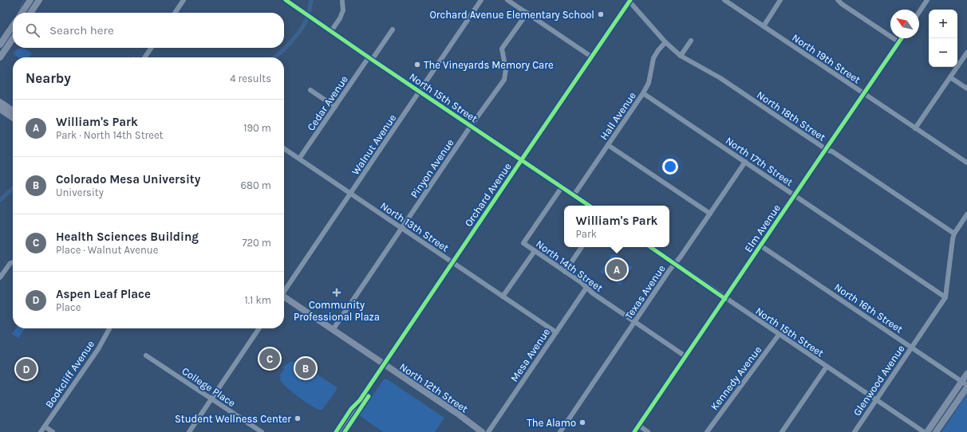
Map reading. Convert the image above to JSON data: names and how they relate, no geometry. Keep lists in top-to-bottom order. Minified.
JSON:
{"streets":{"main road":["North 12th Street"],"street":["North 19th Street","North 15th Street","Cedar Avenue","Hall Avenue","North 18th Street","Walnut Avenue","North 17th Street","Pinyon Avenue","Orchard Avenue","North 13th Street","Elm Avenue","North 14th Street","Texas Avenue","North 16th Street","Mesa Avenue","Bookcliff Avenue","Kennedy Avenue","Glenwood Avenue","College Place"]},"crossings":[["North 19th Street","Elm Avenue"],["North 15th Street","Cedar Avenue"],["North 15th Street","Hall Avenue"],["North 15th Street","Walnut Avenue"],["North 15th Street","Pinyon Avenue"],["North 15th Street","Orchard Avenue"],["North 15th Street","Elm Avenue"],["North 15th Street","North 14th Street"],["North 15th Street","Texas Avenue"],["North 15th Street","Kennedy Avenue"],["North 15th Street","Glenwood Avenue"],["Cedar Avenue","North 13th Street"],["Hall Avenue","North 18th Street"],["Hall Avenue","North 17th Street"],["North 18th Street","Orchard Avenue"],["North 18th Street","Elm Avenue"],["North 18th Street","Glenwood Avenue"],["Walnut Avenue","North 13th Street"],["North 17th Street","Elm Avenue"],["North 17th Street","Texas Avenue"],["North 17th Street","Glenwood Avenue"],["Pinyon Avenue","North 13th Street"],["Pinyon Avenue","North 12th Street"],["Orchard Avenue","North 13th Street"],["Orchard Avenue","North 12th Street"],["North 13th Street","Mesa Avenue"],["Elm Avenue","North 14th Street"],["Elm Avenue","North 16th Street"],["North 14th Street","Texas Avenue"],["North 14th Street","Mesa Avenue"],["North 16th Street","Glenwood Avenue"]],"places":{"other":["Orchard Avenue Elementary School","The Vineyards Memory Care","Student Wellness Center","The Alamo"],"health":["Community Professional Plaza"]},"north":"top left","page":{"map_buttons":["+","−"],"search":"Search here","heading":["Nearby","4 results"],"list":[{"mark":"A","name":"William's Park","note":"Park · North 14th Street","value":"190 m"},{"mark":"B","name":"Colorado Mesa University","note":"University","value":"680 m"},{"mark":"C","name":"Health Sciences Building","note":"Place · Walnut Avenue","value":"720 m"},{"mark":"D","name":"Aspen Leaf Place","note":"Place","value":"1.1 km"}],"popup":["William's Park","Park"],"pins":["A","C","B","D"]}}
